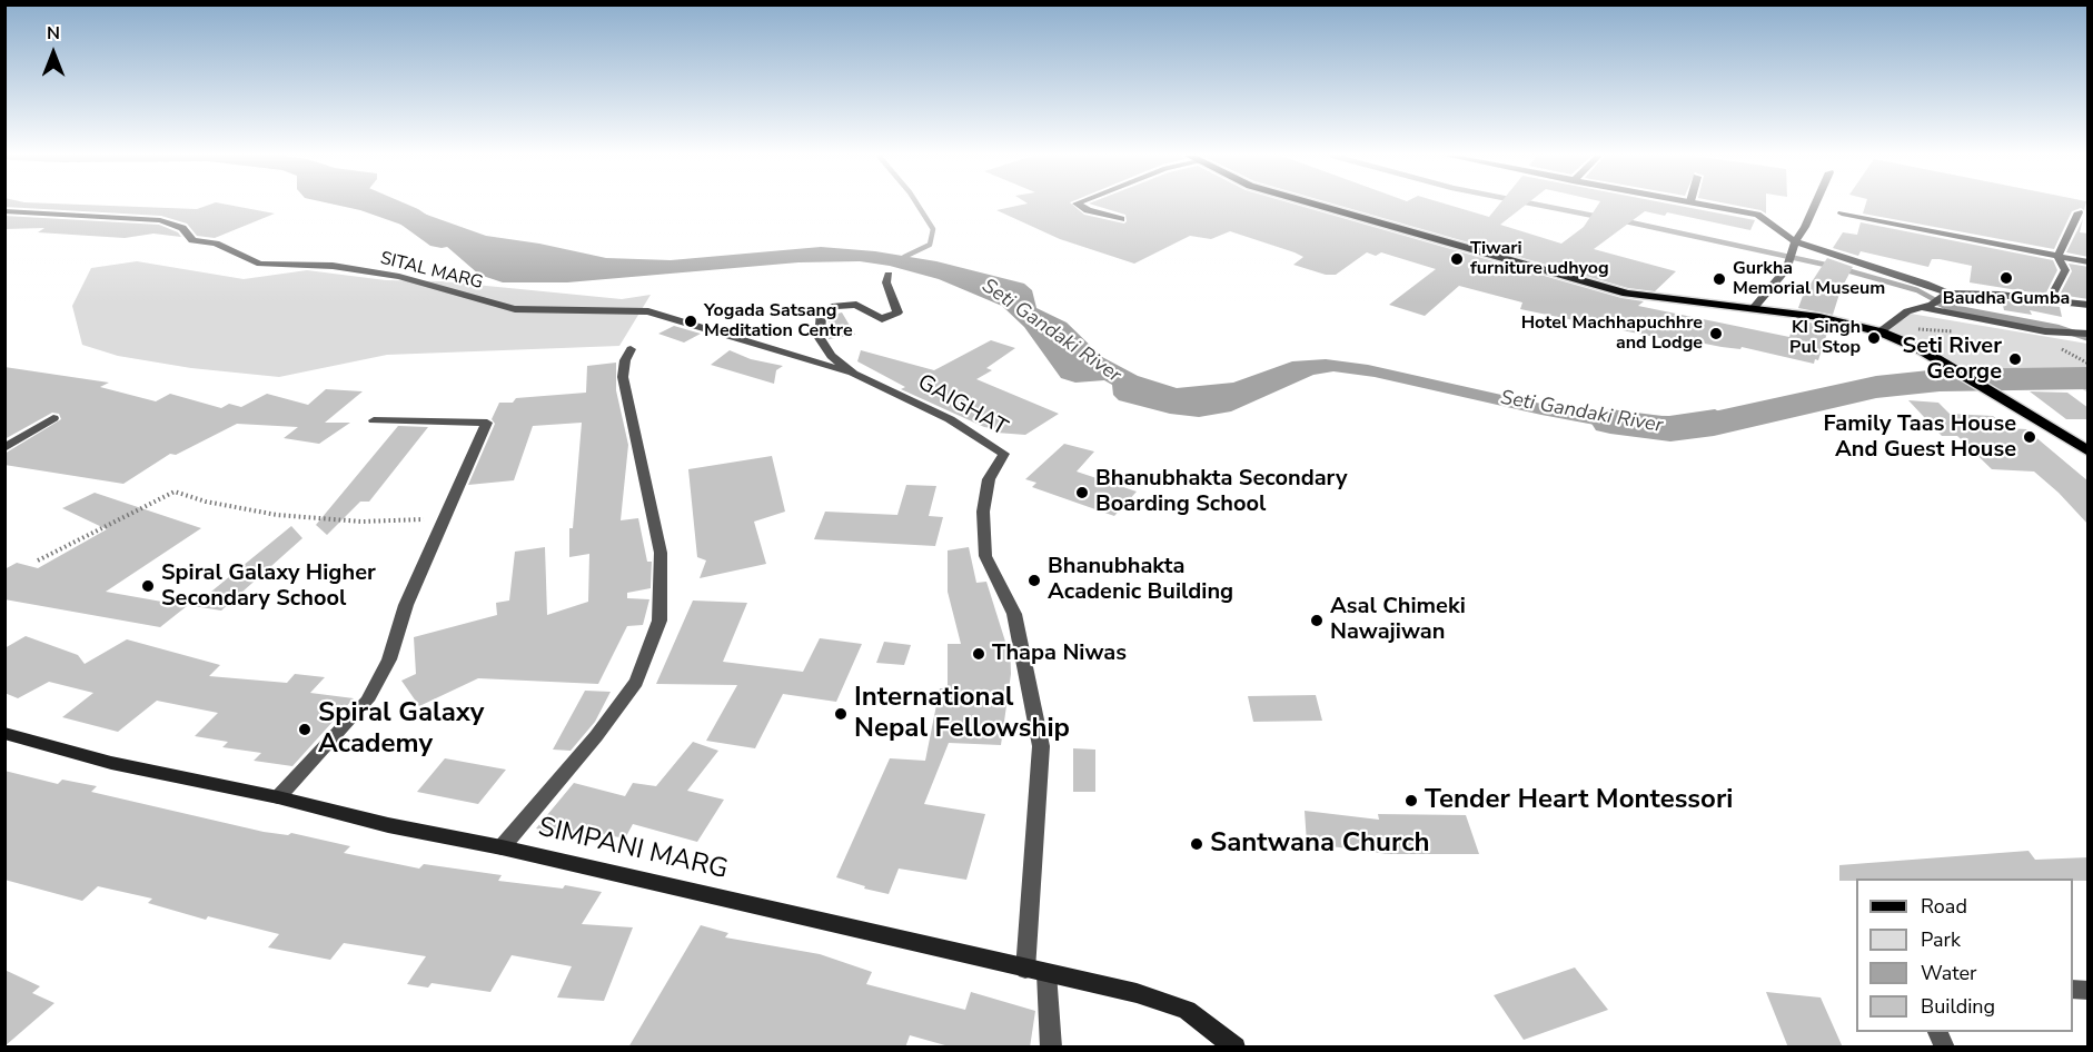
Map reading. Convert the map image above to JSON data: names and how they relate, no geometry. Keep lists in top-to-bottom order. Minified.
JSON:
{"streets":{"main road":["SIMPANI MARG"],"street":["SITAL MARG","GAIGHAT"]},"crossings":[["SITAL MARG","GAIGHAT"],["GAIGHAT","SIMPANI MARG"]],"water":["Seti Gandaki River"],"places":["Tiwari furniture udhyog","Baudha Gumba","Gurkha Memorial Museum","Yogada Satsang Meditation Centre","Hotel Machhapuchhre and Lodge","KI Singh Pul Stop","Seti River George","Family Taas House And Guest House","Bhanubhakta Secondary Boarding School","Bhanubhakta Acadenic Building","Spiral Galaxy Higher Secondary School","Asal Chimeki Nawajiwan","Thapa Niwas","International Nepal Fellowship","Spiral Galaxy Academy","Tender Heart Montessori","Santwana Church"],"legend":["Road","Park","Water","Building"],"north":"top"}
